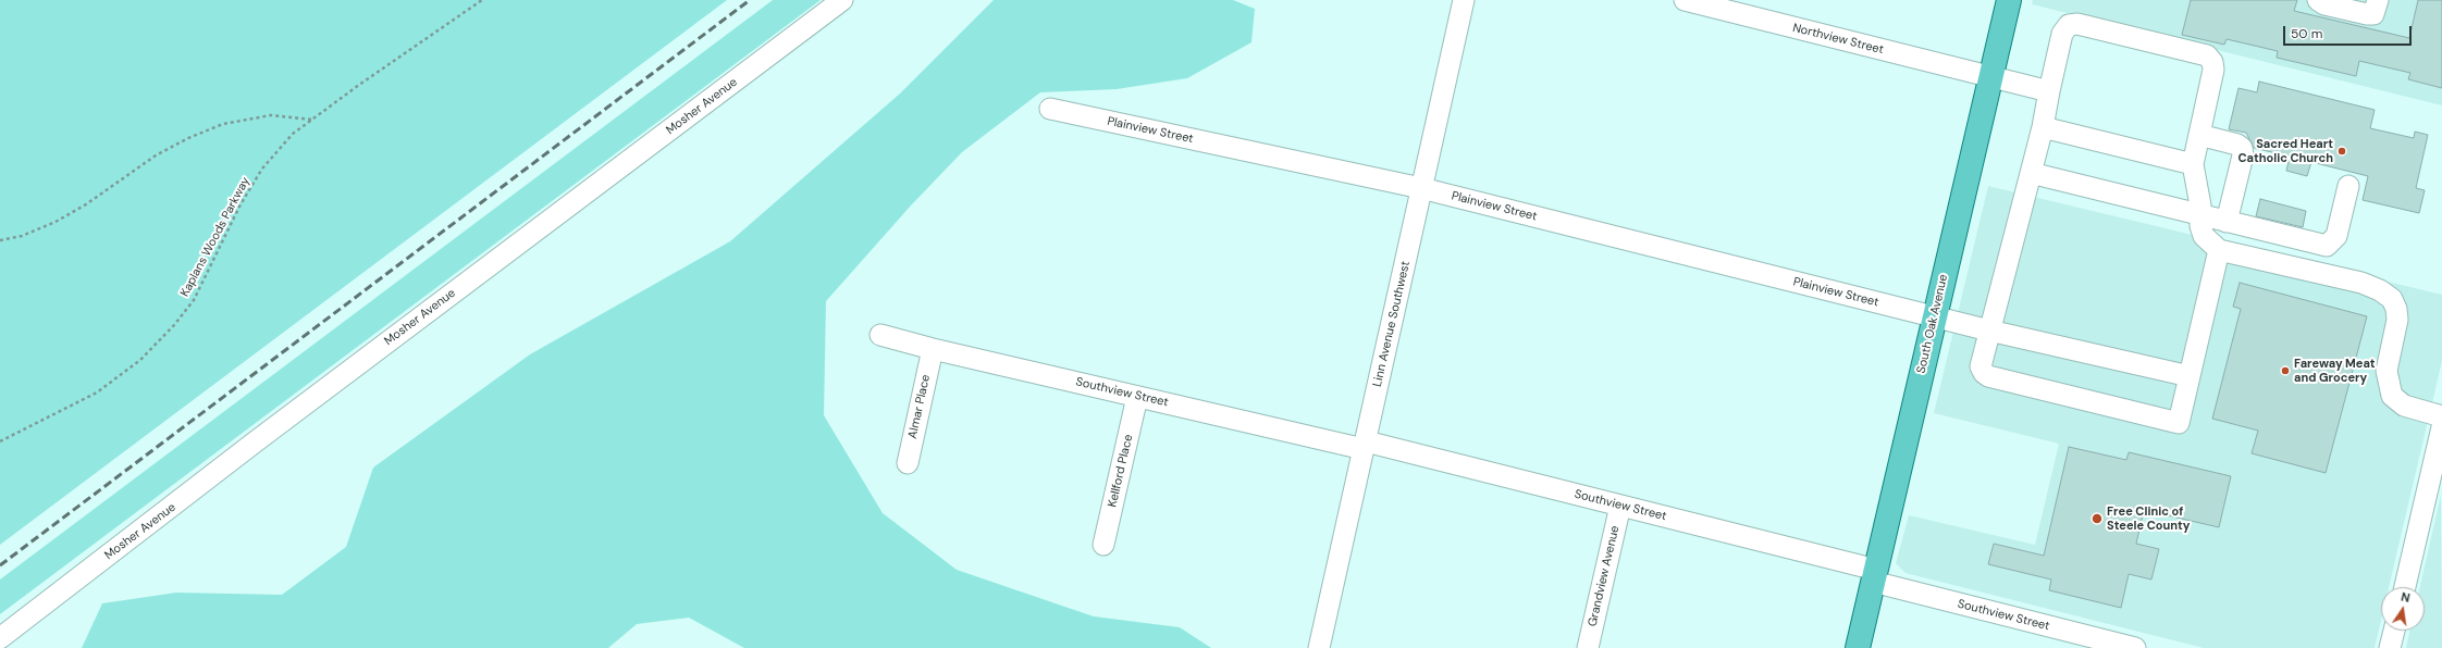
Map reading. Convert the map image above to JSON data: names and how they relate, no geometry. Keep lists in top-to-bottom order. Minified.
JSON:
{"streets":{"main road":["South Oak Avenue"],"street":["Northview Street","Mosher Avenue","Plainview Street","Linn Avenue Southwest","Southview Street","Almar Place","Kellford Place","Grandview Avenue"],"path":["Kaplans Woods Parkway"]},"crossings":[["Northview Street","South Oak Avenue"],["Plainview Street","Linn Avenue Southwest"],["Plainview Street","South Oak Avenue"],["Linn Avenue Southwest","Southview Street"],["South Oak Avenue","Southview Street"],["Southview Street","Almar Place"],["Southview Street","Kellford Place"],["Southview Street","Grandview Avenue"]],"places":["Sacred Heart Catholic Church","Fareway Meat and Grocery","Free Clinic of Steele County"],"scale_bar":"50 m","north":"top"}
